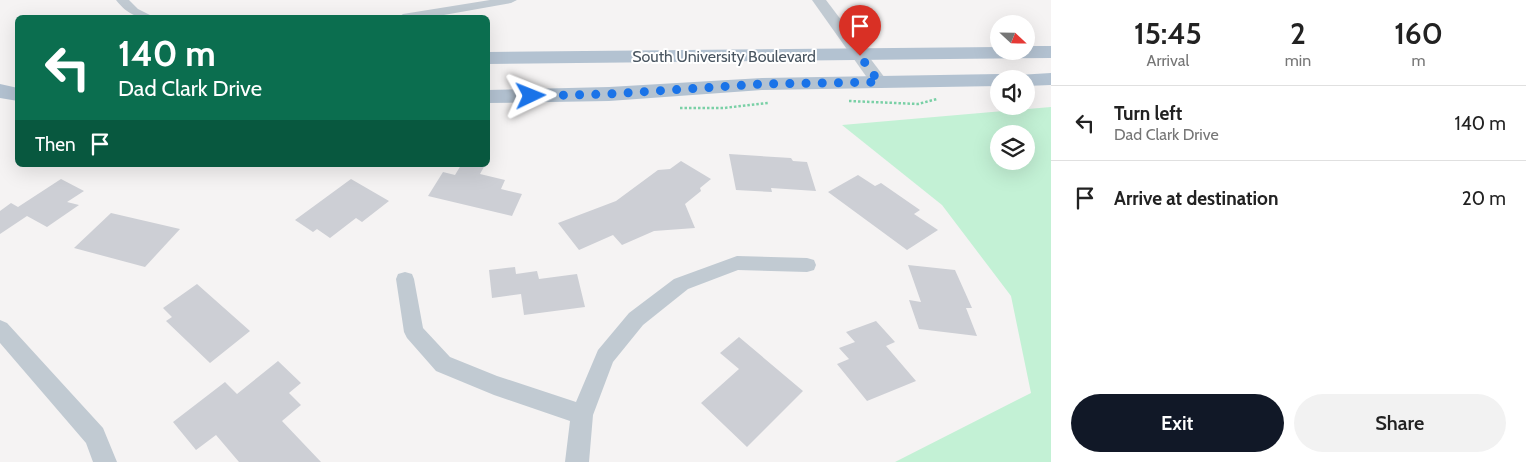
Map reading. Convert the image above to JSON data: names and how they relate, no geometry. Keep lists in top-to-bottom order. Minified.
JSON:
{"streets":{"main road":["South University Boulevard"]},"north":"right","page":{"eta":["15:45","Arrival","2","min","160","m"],"turn":["140 m","Dad Clark Drive"],"list":[{"name":"Turn left","note":"Dad Clark Drive","value":"140 m"},{"name":"Arrive at destination","value":"20 m"}],"then":"Then","buttons":["Exit","Share"]}}
